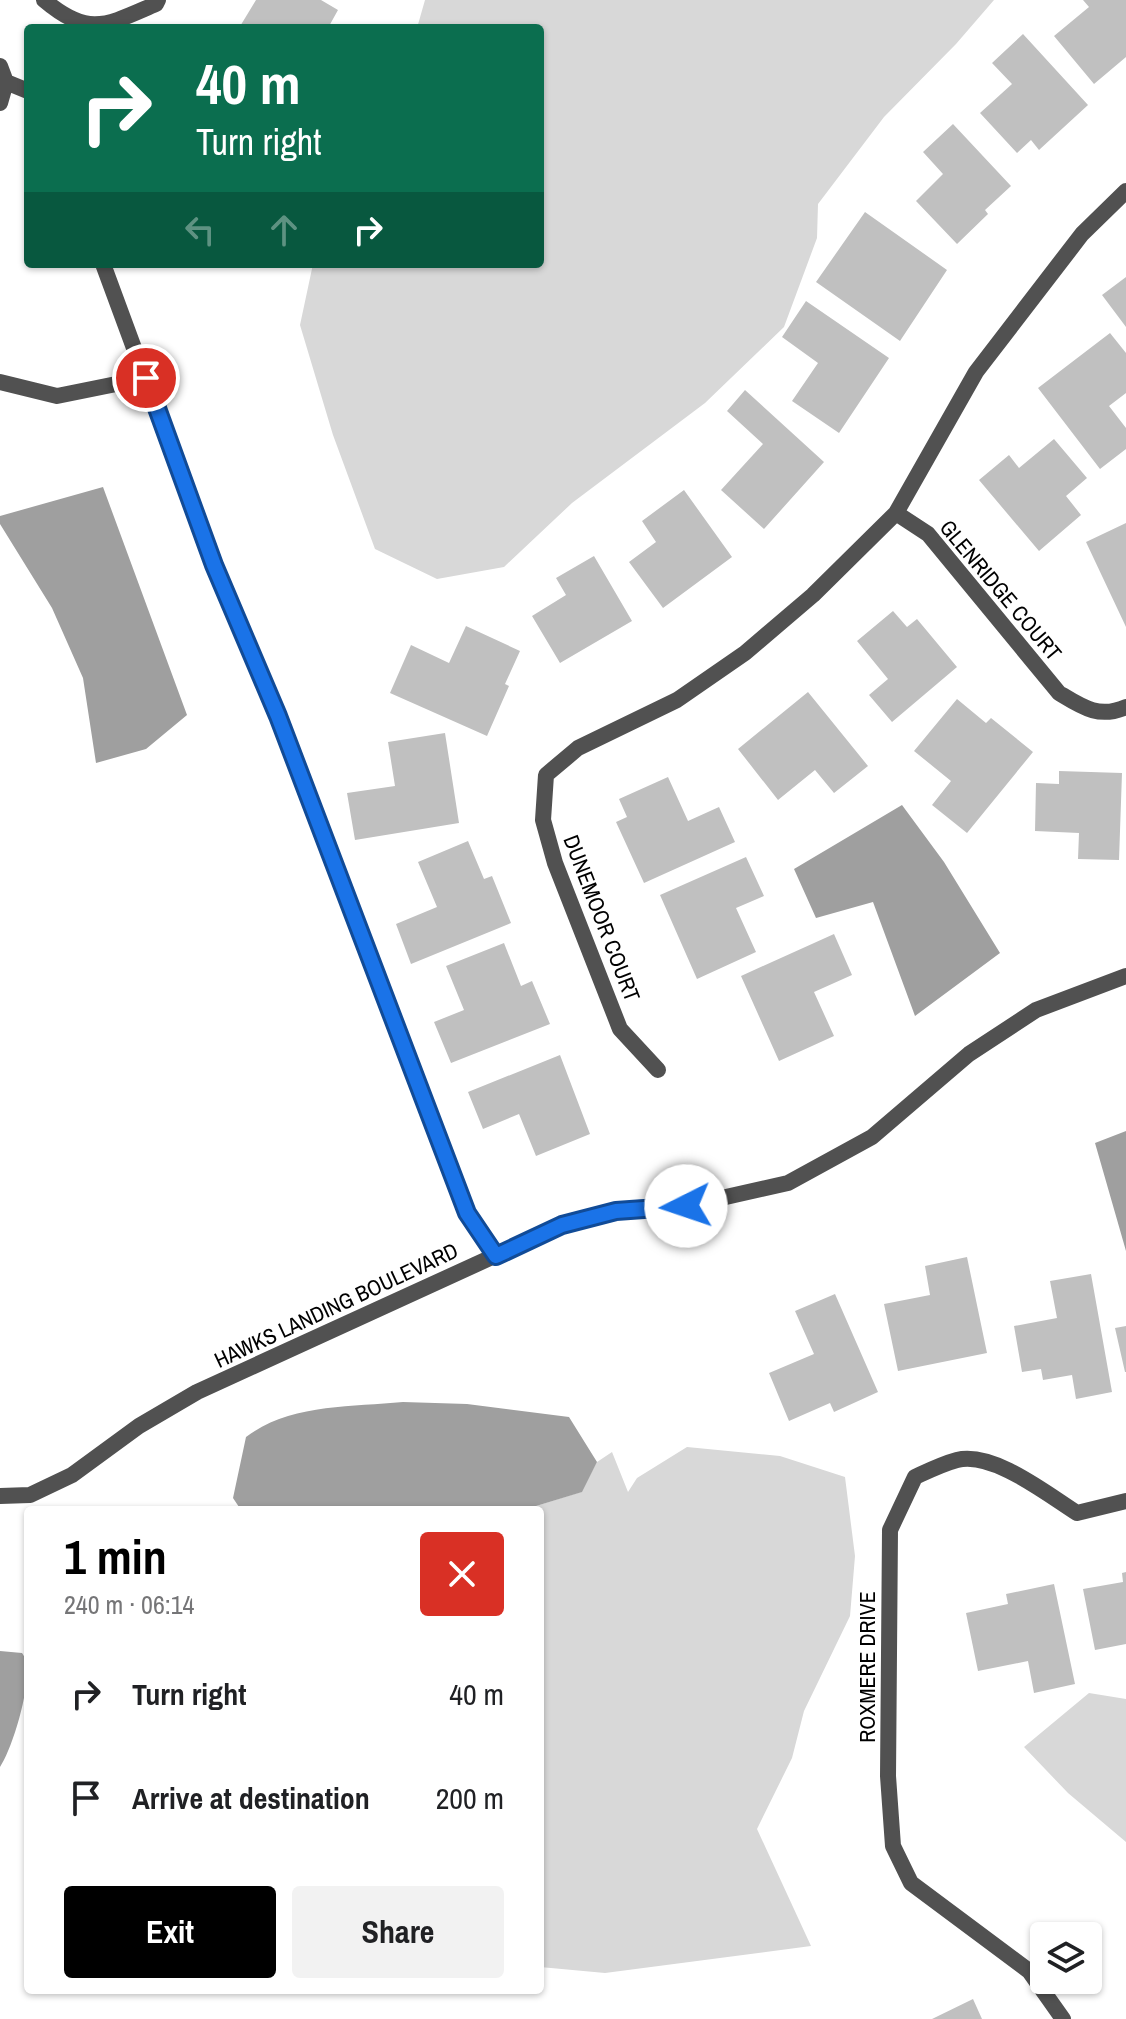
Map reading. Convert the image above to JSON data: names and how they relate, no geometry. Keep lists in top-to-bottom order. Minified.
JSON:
{"streets":{"street":["GLENRIDGE COURT","DUNEMOOR COURT","HAWKS LANDING BOULEVARD","ROXMERE DRIVE"]},"crossings":[["GLENRIDGE COURT","DUNEMOOR COURT"]],"page":{"turn":["40 m","Turn right"],"heading":["1 min","240 m · 06:14"],"list":[{"name":"Turn right","value":"40 m"},{"name":"Arrive at destination","value":"200 m"}],"buttons":["Exit","Share"]}}
